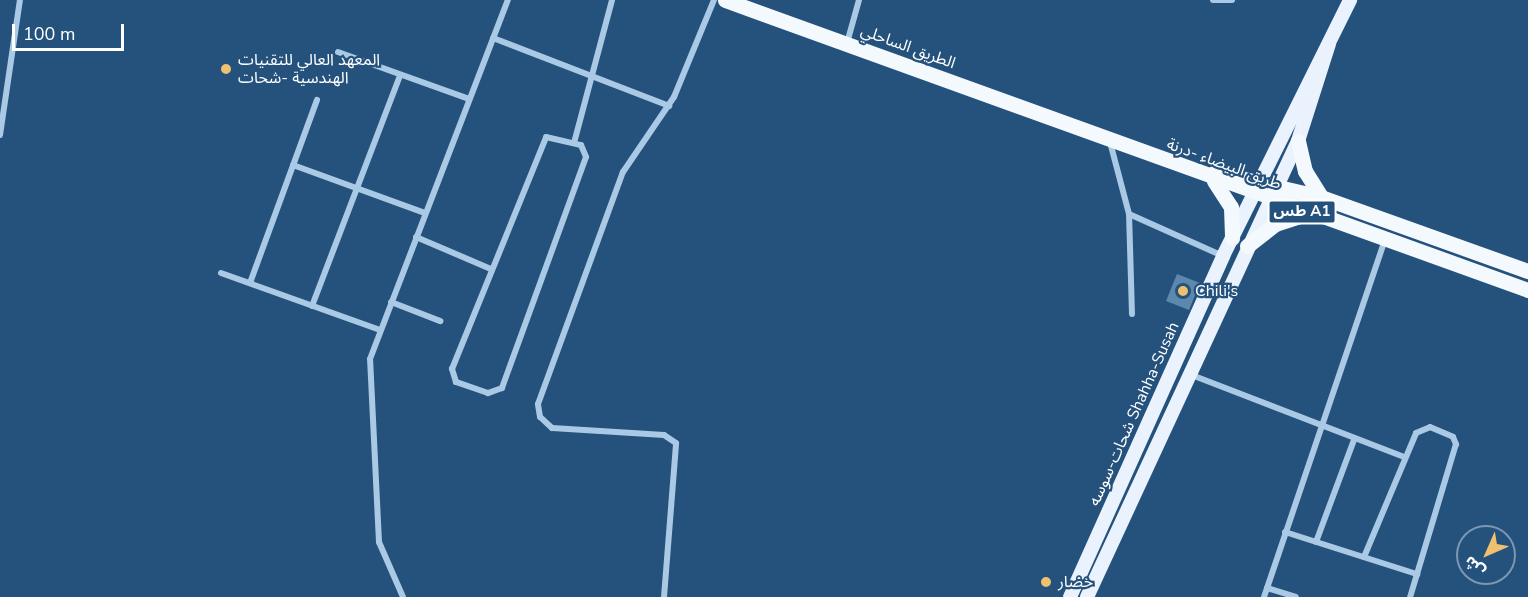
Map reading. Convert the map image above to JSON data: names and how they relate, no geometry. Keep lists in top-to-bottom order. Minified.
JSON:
{"streets":{"highway":["الطريق الساحلي","طريق البيضاء -درنة","طس A1"],"main road":["شحات-سوسه Shahha-Susah"]},"crossings":[["الطريق الساحلي","طريق البيضاء -درنة"],["طريق البيضاء -درنة","شحات-سوسه Shahha-Susah"]],"places":["المعهد العالي للتقنيات الهندسية -شحات","Chili's","خضار"],"scale_bar":"100 m","north":"bottom left"}
